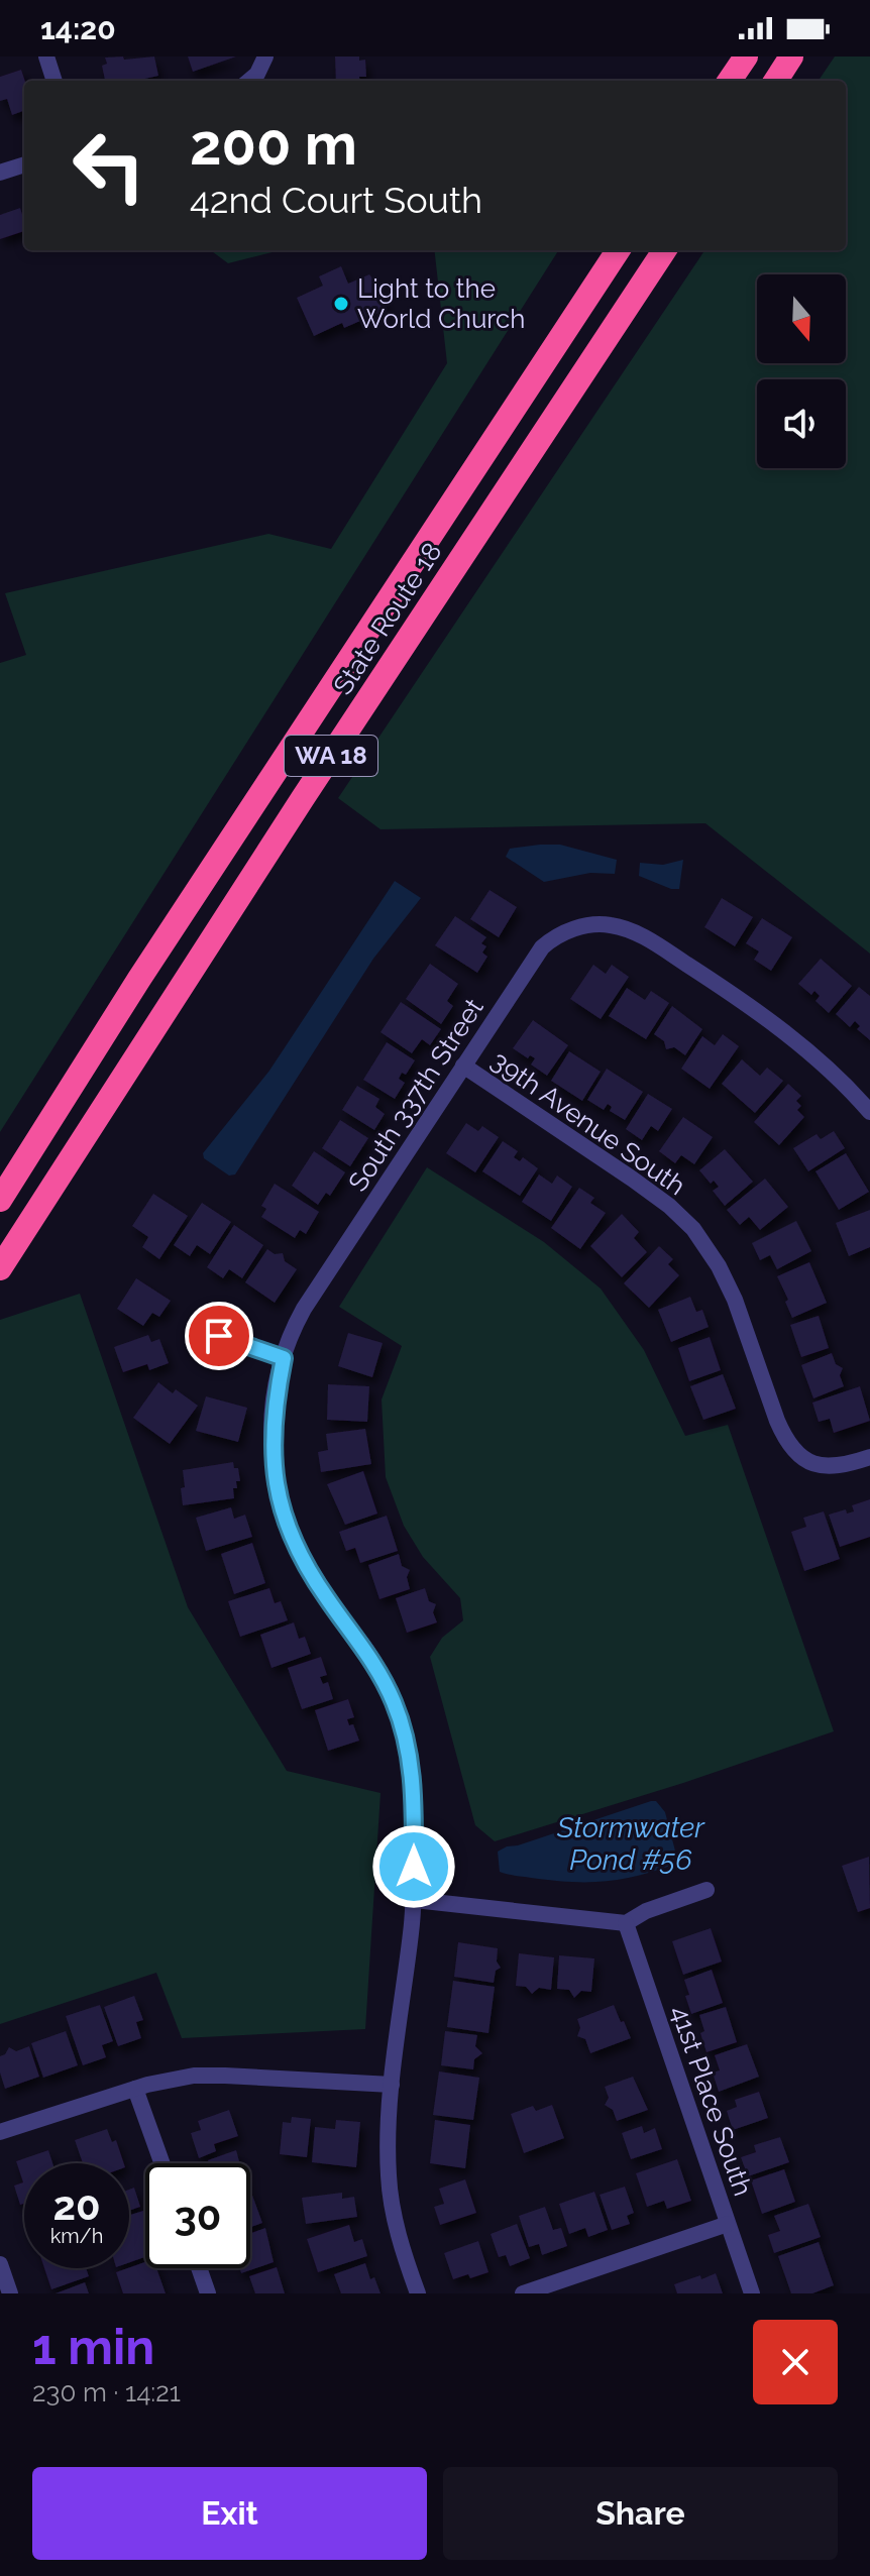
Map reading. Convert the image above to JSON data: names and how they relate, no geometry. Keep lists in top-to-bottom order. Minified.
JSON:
{"streets":{"highway":["State Route 18","WA 18"],"street":["South 337th Street","39th Avenue South","41st Place South"]},"crossings":[["South 337th Street","39th Avenue South"]],"water":["Stormwater Pond #56"],"places":["Light to the World Church"],"north":"bottom","page":{"status":"14:20","turn":["200 m","42nd Court South"],"speed":"20 km/h","limit":"30","heading":["1 min","230 m · 14:21"],"buttons":["Exit","Share"]}}
